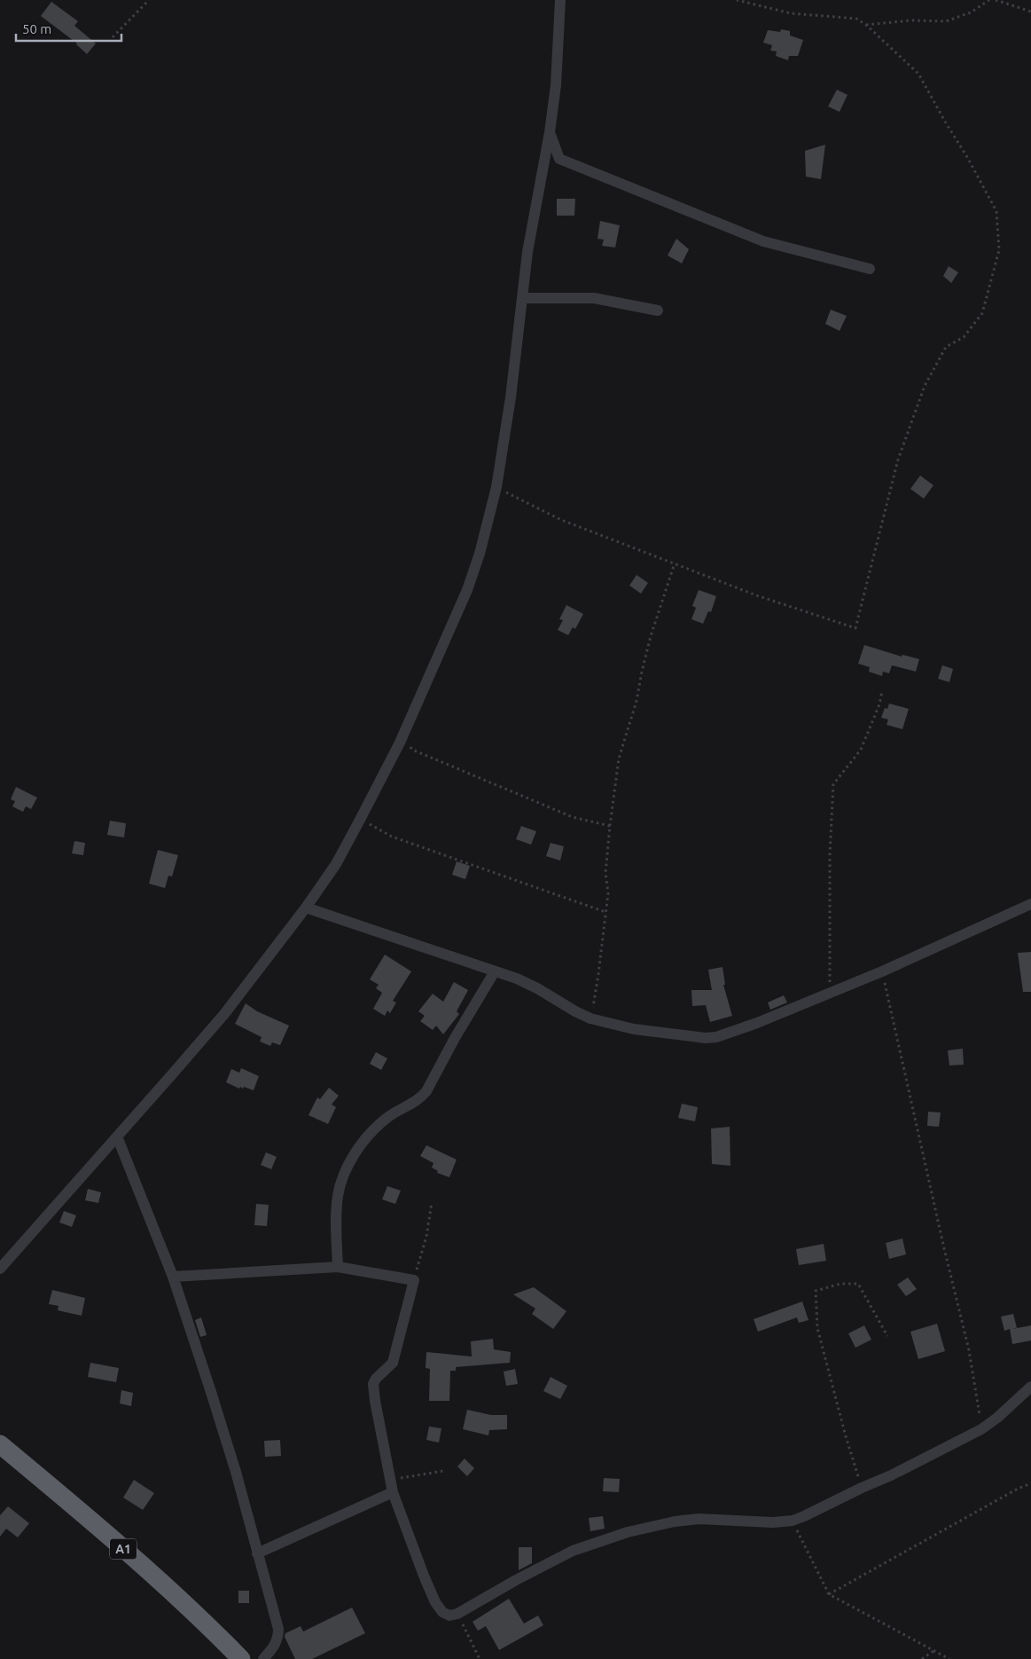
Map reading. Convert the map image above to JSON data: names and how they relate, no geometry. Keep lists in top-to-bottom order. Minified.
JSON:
{"streets":{"highway":["A1"]},"scale_bar":"50 m"}
